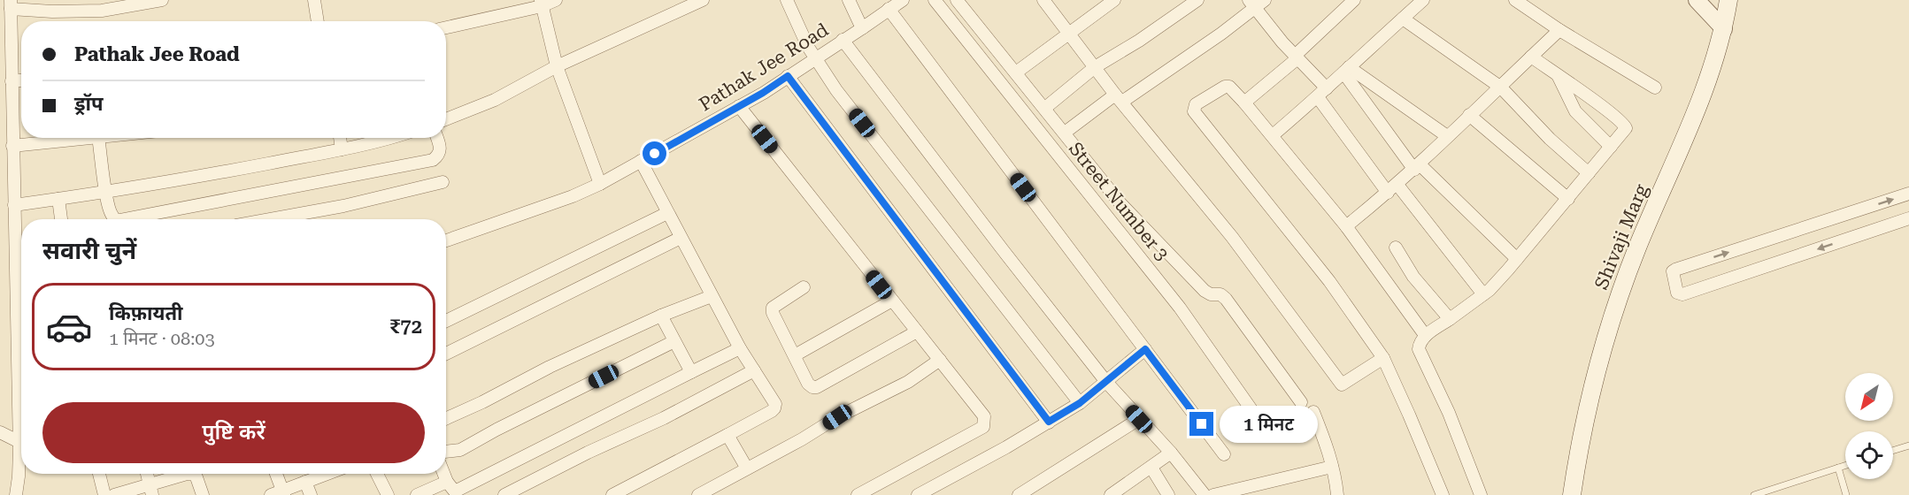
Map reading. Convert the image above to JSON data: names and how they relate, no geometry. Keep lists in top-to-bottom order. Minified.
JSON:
{"streets":{"main road":["Shivaji Marg"],"street":["Pathak Jee Road","Street Number 3"]},"north":"bottom left","page":{"banner":["Pathak Jee Road","ड्रॉप"],"heading":"सवारी चुनें","list":[{"name":"किफ़ायती","note":"1 मिनट · 08:03","value":"₹72"}],"buttons":"पुष्टि करें","bubble":"1 मिनट"}}
